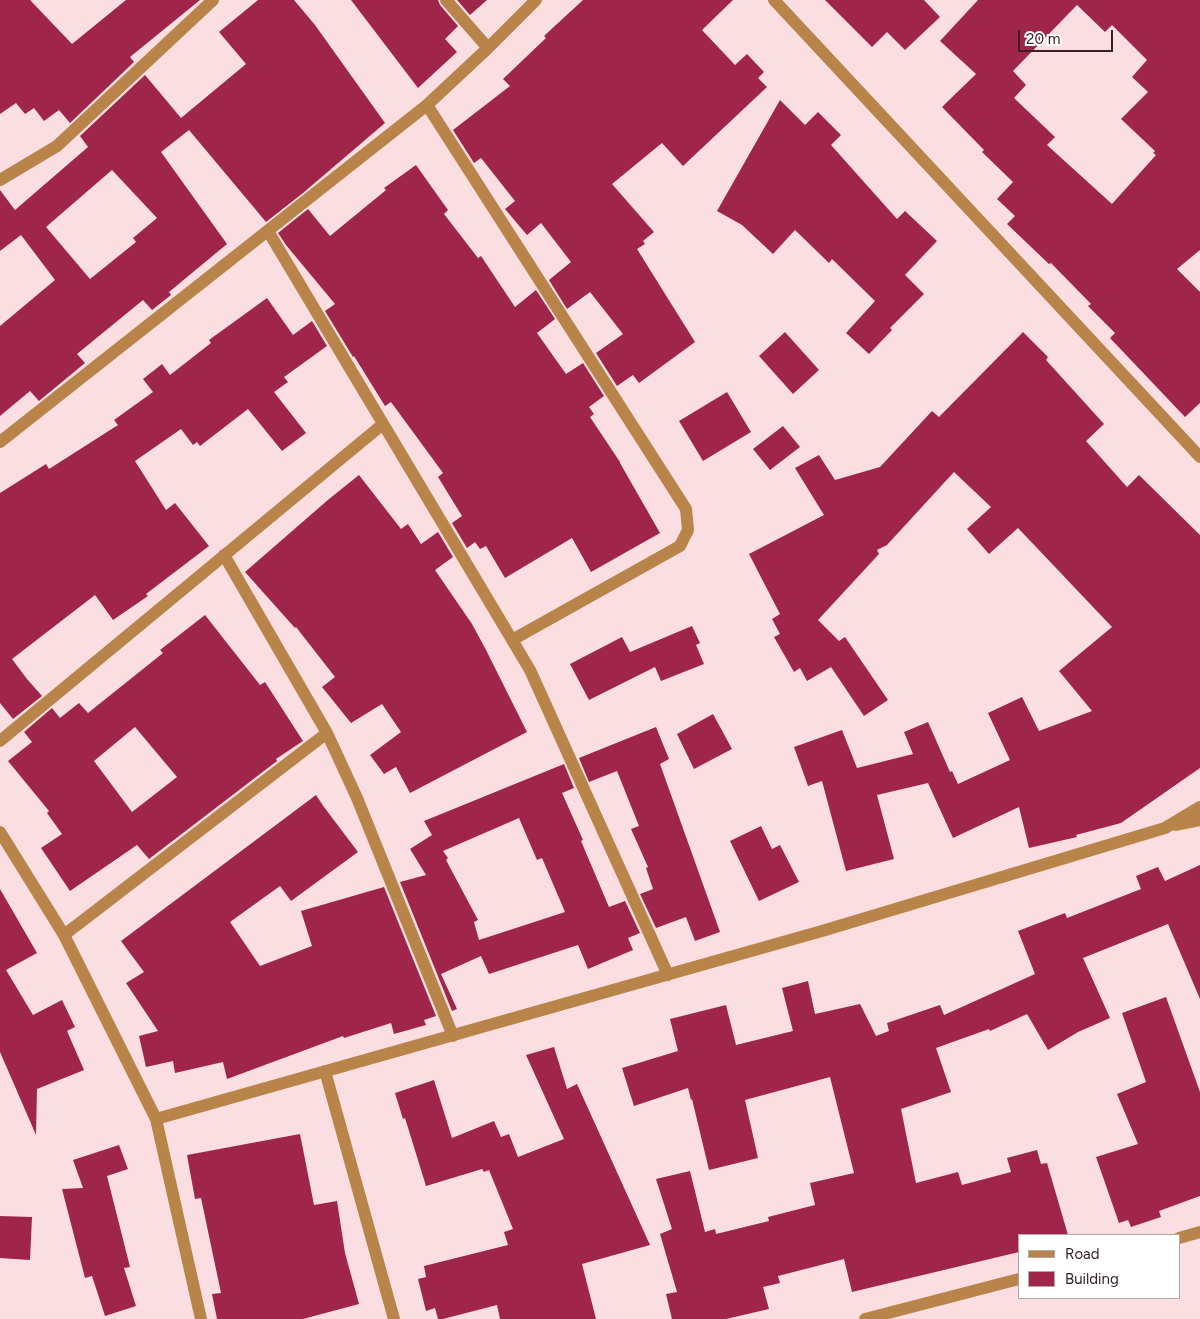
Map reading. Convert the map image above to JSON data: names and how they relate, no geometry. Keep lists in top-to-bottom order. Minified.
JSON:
{"legend":["Road","Building"],"scale_bar":"20 m"}
